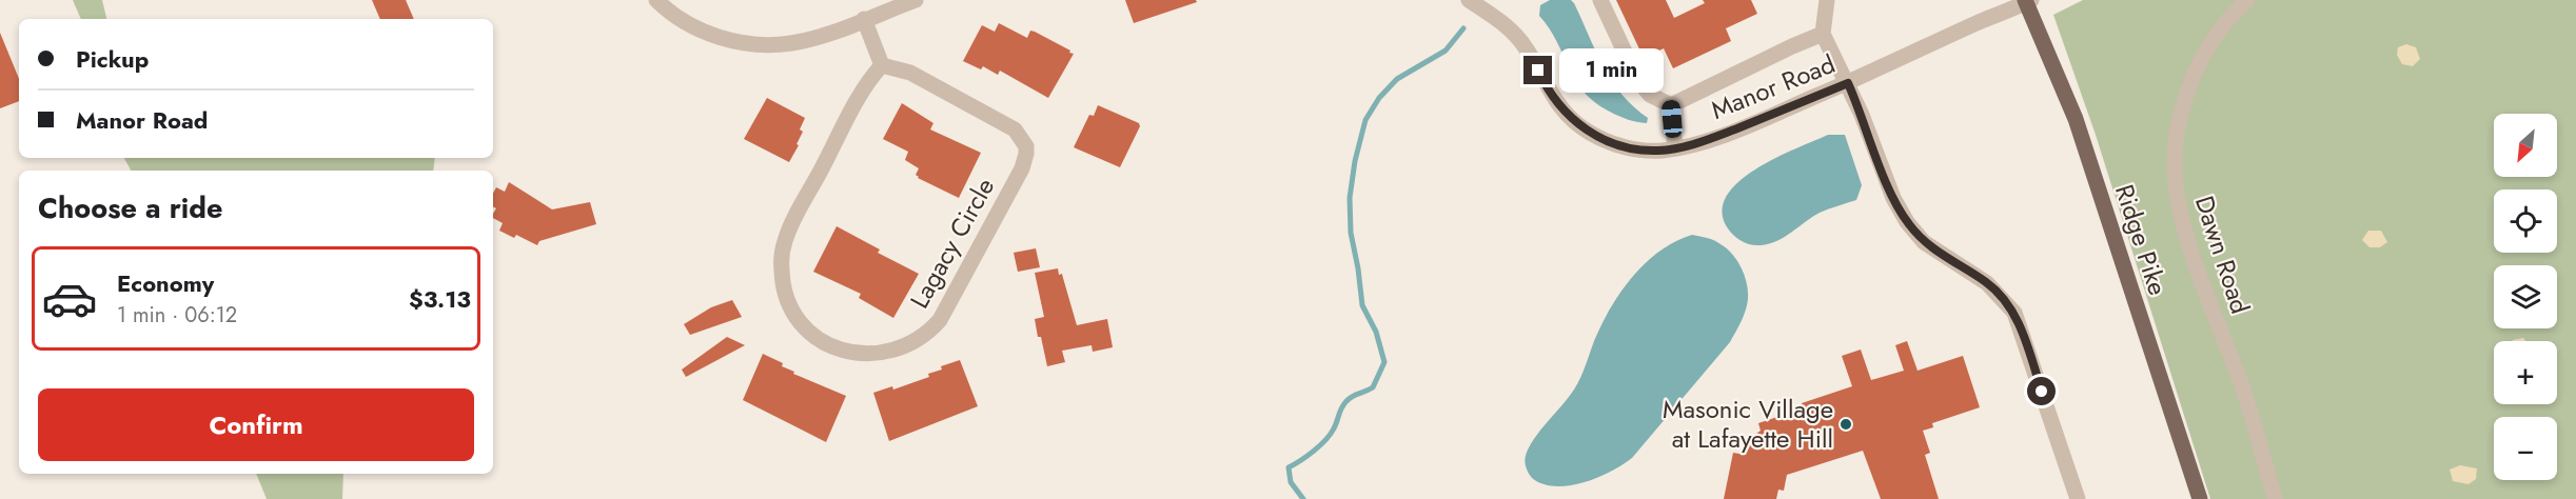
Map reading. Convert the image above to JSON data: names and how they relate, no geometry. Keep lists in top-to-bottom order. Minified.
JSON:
{"streets":{"main road":["Ridge Pike"],"street":["Manor Road","Lagacy Circle","Dawn Road"]},"crossings":[["Manor Road","Ridge Pike"]],"places":["Masonic Village at Lafayette Hill"],"north":"bottom left","page":{"banner":["Pickup","Manor Road"],"bubble":"1 min","map_buttons":["+","−"],"heading":"Choose a ride","list":[{"name":"Economy","note":"1 min · 06:12","value":"$3.13"}],"buttons":"Confirm"}}
